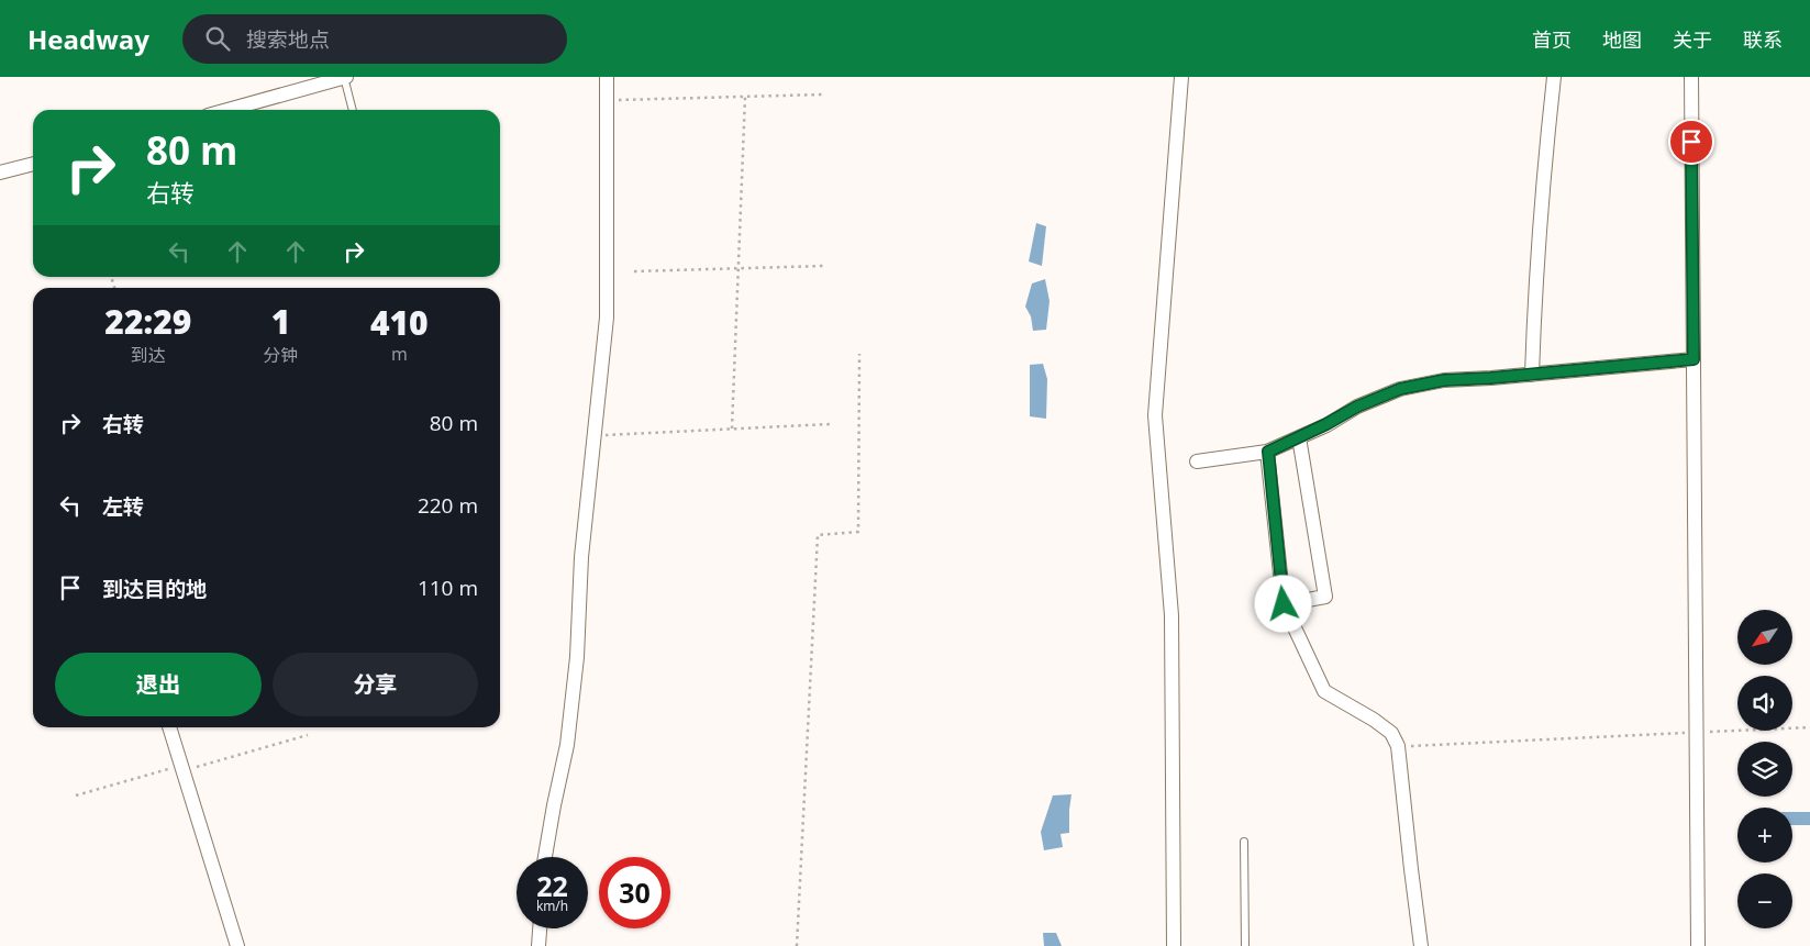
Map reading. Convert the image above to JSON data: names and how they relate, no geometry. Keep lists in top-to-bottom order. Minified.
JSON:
{"north":"bottom left","page":{"header":"Headway","search":"搜索地点","nav":["首页","地图","关于","联系"],"turn":["80 m","右转"],"eta":["22:29","到达","1","分钟","410","m"],"list":[{"name":"右转","value":"80 m"},{"name":"左转","value":"220 m"},{"name":"到达目的地","value":"110 m"}],"map_buttons":["+","−"],"buttons":["退出","分享"],"speed":"22 km/h","limit":"30"}}
